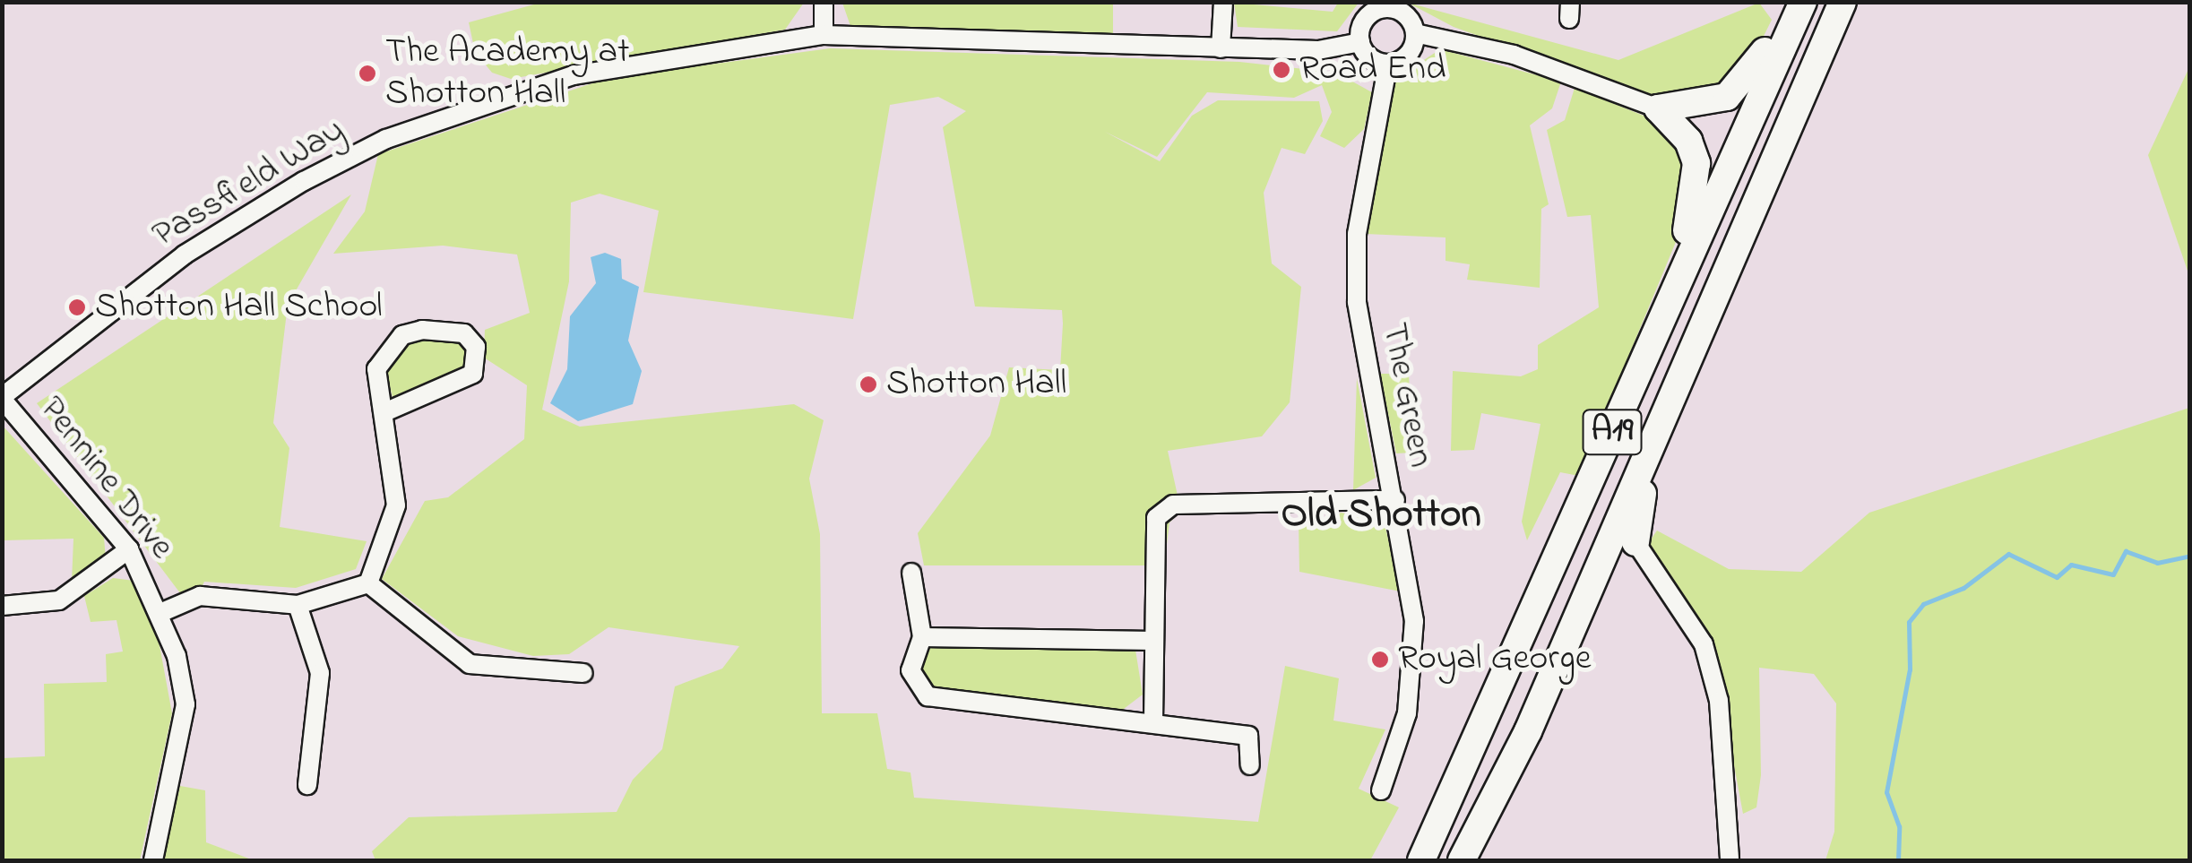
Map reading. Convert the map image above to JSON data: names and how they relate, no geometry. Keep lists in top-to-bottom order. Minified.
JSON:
{"streets":{"highway":["A19"],"street":["Passfield Way","The Green","Pennine Drive"]},"crossings":[["Passfield Way","The Green"],["Passfield Way","Pennine Drive"]],"districts":["Old Shotton"],"places":["Road End","The Academy at Shotton Hall","Shotton Hall School","Shotton Hall","Royal George"]}
